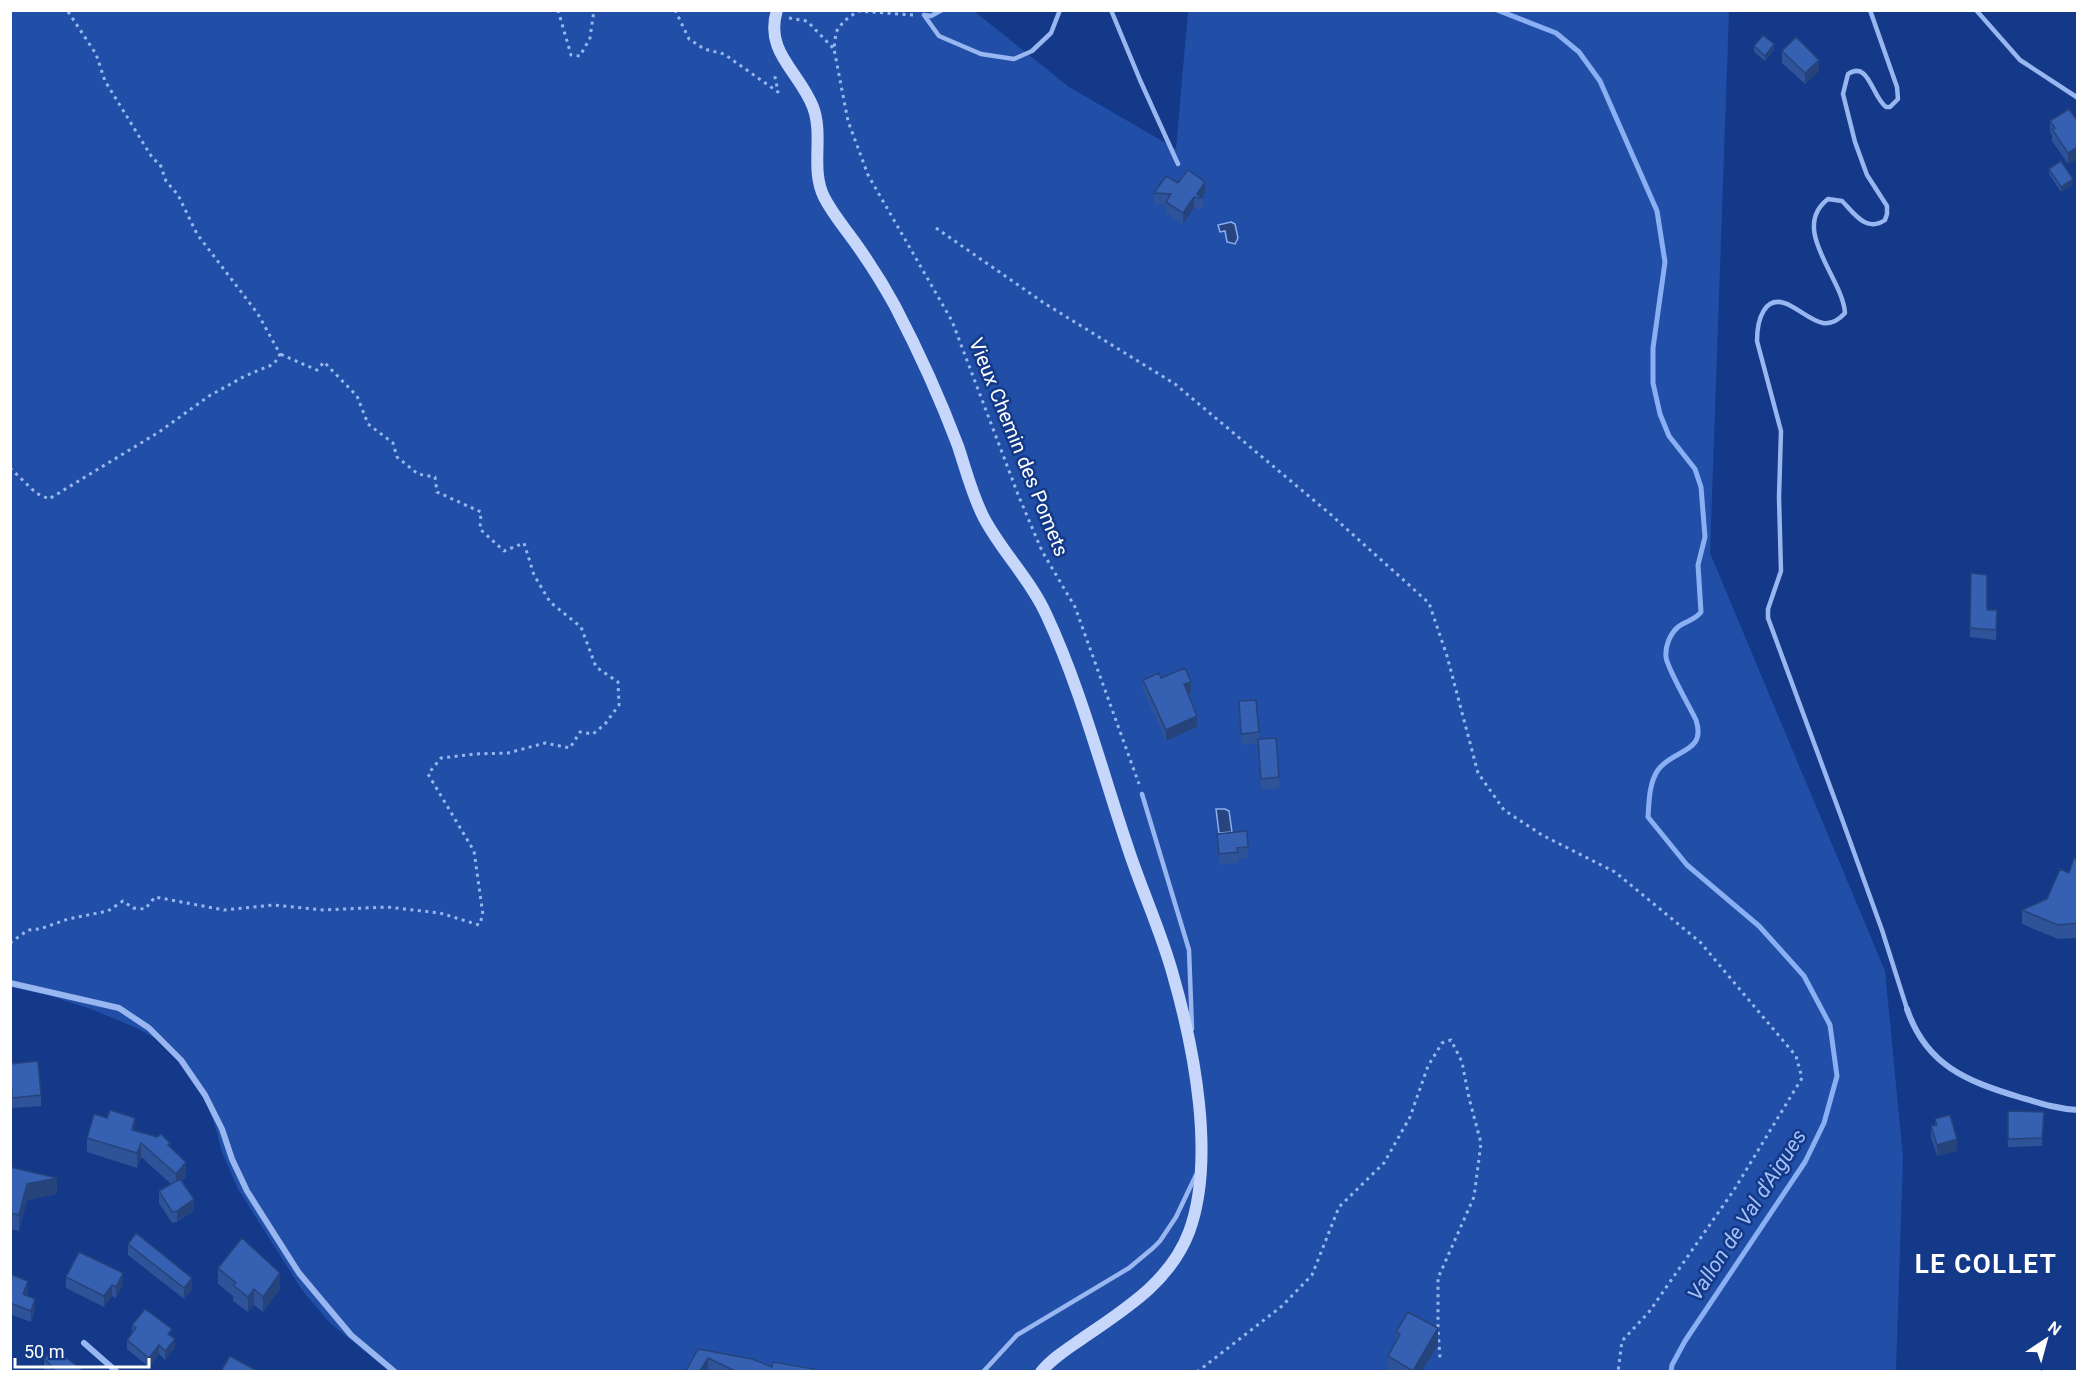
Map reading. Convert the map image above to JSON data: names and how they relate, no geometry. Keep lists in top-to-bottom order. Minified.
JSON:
{"streets":{"path":["Vieux Chemin des Pomets"]},"districts":["LE COLLET"],"water":["Vallon de Val d'Aigues"],"scale_bar":"50 m","north":"top right"}
